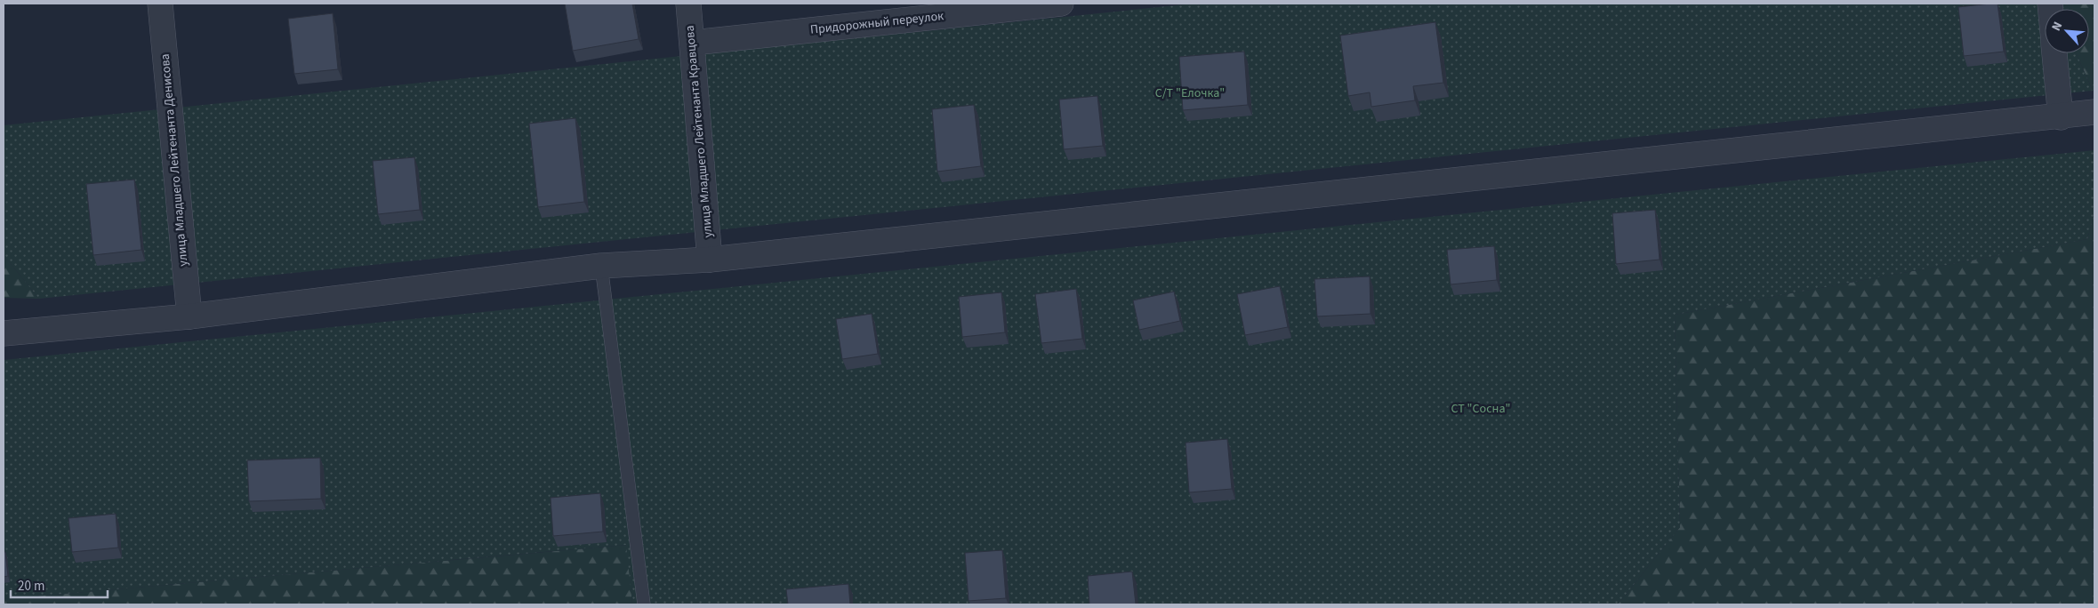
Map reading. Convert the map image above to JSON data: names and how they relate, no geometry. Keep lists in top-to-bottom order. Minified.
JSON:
{"streets":{"street":["Придорожный переулок","улица Младшего Лейтенанта Кравцова","улица Младшего Лейтенанта Денисова"]},"crossings":[["Придорожный переулок","улица Младшего Лейтенанта Кравцова"]],"parks":["С/Т \"Елочка\"","СТ \"Сосна\""],"scale_bar":"20 m","north":"top left"}
